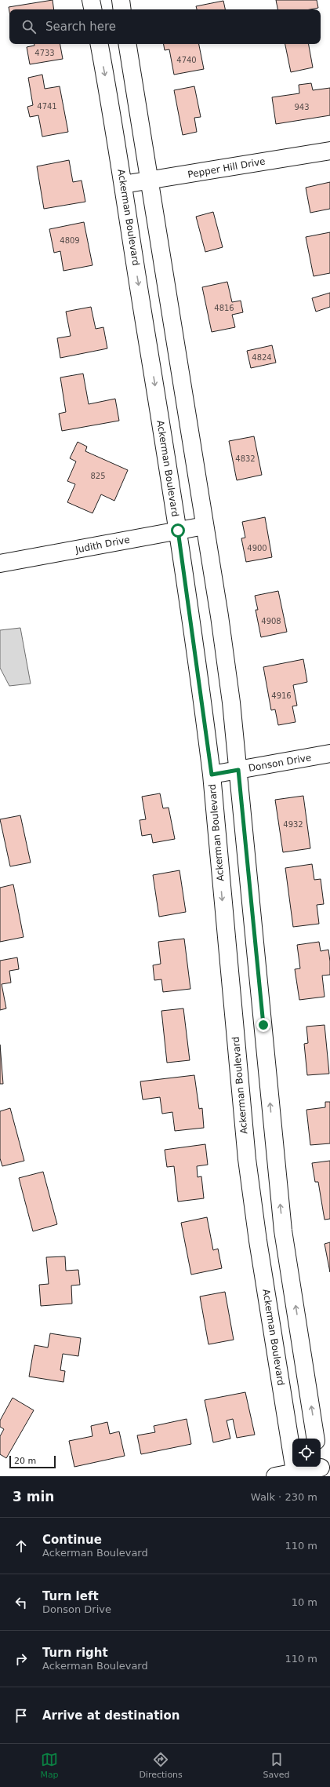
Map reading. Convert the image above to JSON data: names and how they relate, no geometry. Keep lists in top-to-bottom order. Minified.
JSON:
{"streets":{"street":["Pepper Hill Drive","Ackerman Boulevard","Judith Drive","Donson Drive"]},"crossings":[["Pepper Hill Drive","Ackerman Boulevard"],["Ackerman Boulevard","Judith Drive"],["Ackerman Boulevard","Donson Drive"]],"house_numbers":["4733","4740","4741","943","4809","4816","4824","4832","825","4900","4908","4916","4932"],"scale_bar":"20 m","page":{"search":"Search here","scale":"20 m","heading":["3 min","Walk · 230 m"],"list":[["Continue","Ackerman Boulevard","110 m"],["Turn left","Donson Drive","10 m"],["Turn right","Ackerman Boulevard","110 m"],"Arrive at destination"],"nav":["Map","Directions","Saved"]}}
